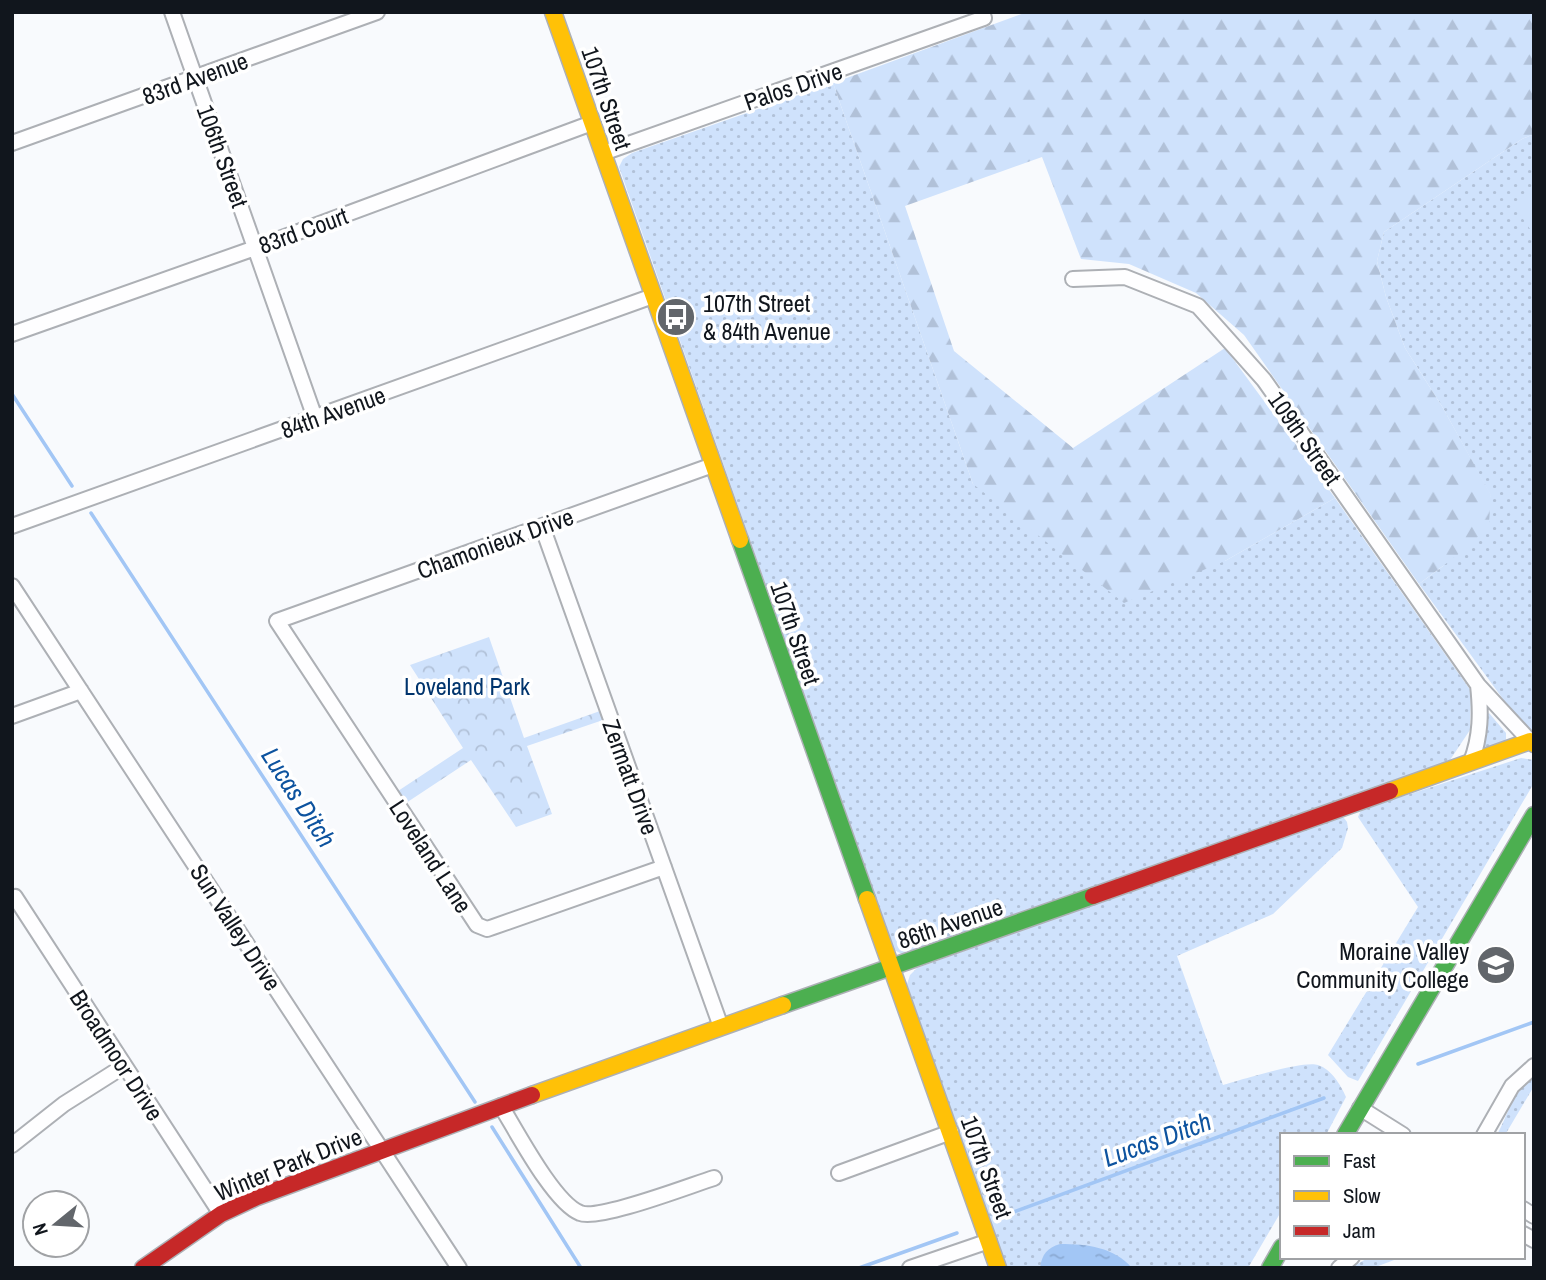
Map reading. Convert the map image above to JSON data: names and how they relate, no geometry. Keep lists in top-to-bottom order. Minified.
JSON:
{"streets":{"street":["83rd Avenue","Palos Drive","107th Street","106th Street","83rd Court","84th Avenue","109th Street","Chamonieux Drive","Zermatt Drive","Loveland Lane","86th Avenue","Sun Valley Drive","Broadmoor Drive","Winter Park Drive"]},"crossings":[["83rd Avenue","106th Street"],["Palos Drive","107th Street"],["107th Street","83rd Court"],["107th Street","84th Avenue"],["107th Street","Chamonieux Drive"],["107th Street","86th Avenue"],["106th Street","83rd Court"],["106th Street","84th Avenue"],["109th Street","86th Avenue"],["Chamonieux Drive","Zermatt Drive"],["Chamonieux Drive","Loveland Lane"],["Zermatt Drive","Loveland Lane"],["Zermatt Drive","86th Avenue"],["86th Avenue","Sun Valley Drive"],["86th Avenue","Winter Park Drive"],["Sun Valley Drive","Winter Park Drive"],["Broadmoor Drive","Winter Park Drive"]],"water":["Lucas Ditch"],"parks":["Loveland Park"],"places":{"bus stop":["107th Street & 84th Avenue"],"school or university":["Moraine Valley Community College"]},"legend":["Fast","Slow","Jam"],"north":"left"}
